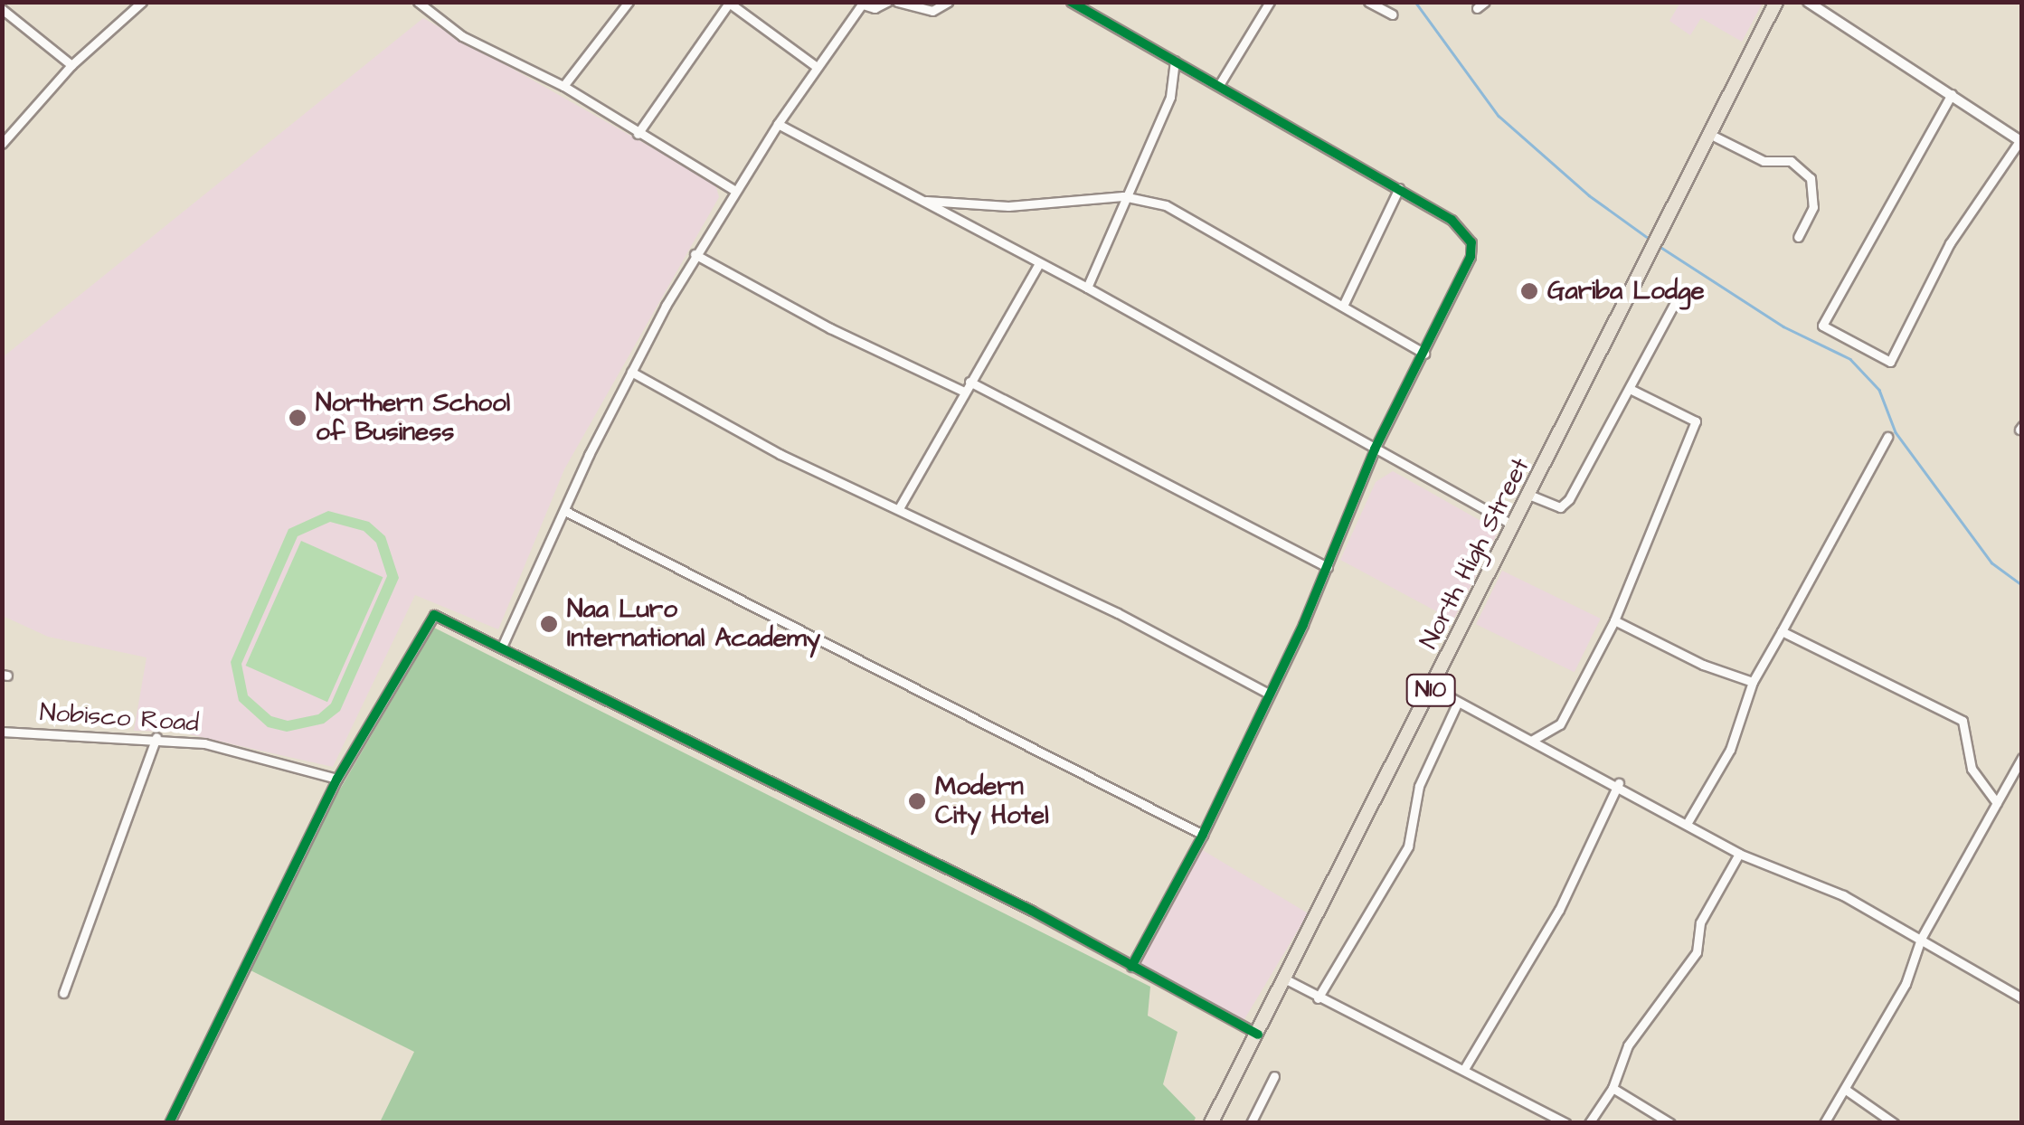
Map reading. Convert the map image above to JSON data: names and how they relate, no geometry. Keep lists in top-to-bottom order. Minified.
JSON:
{"streets":{"highway":["North High Street","N10"],"street":["Nobisco Road"]},"places":["Gariba Lodge","Northern School of Business","Naa Luro International Academy","Modern City Hotel"]}
